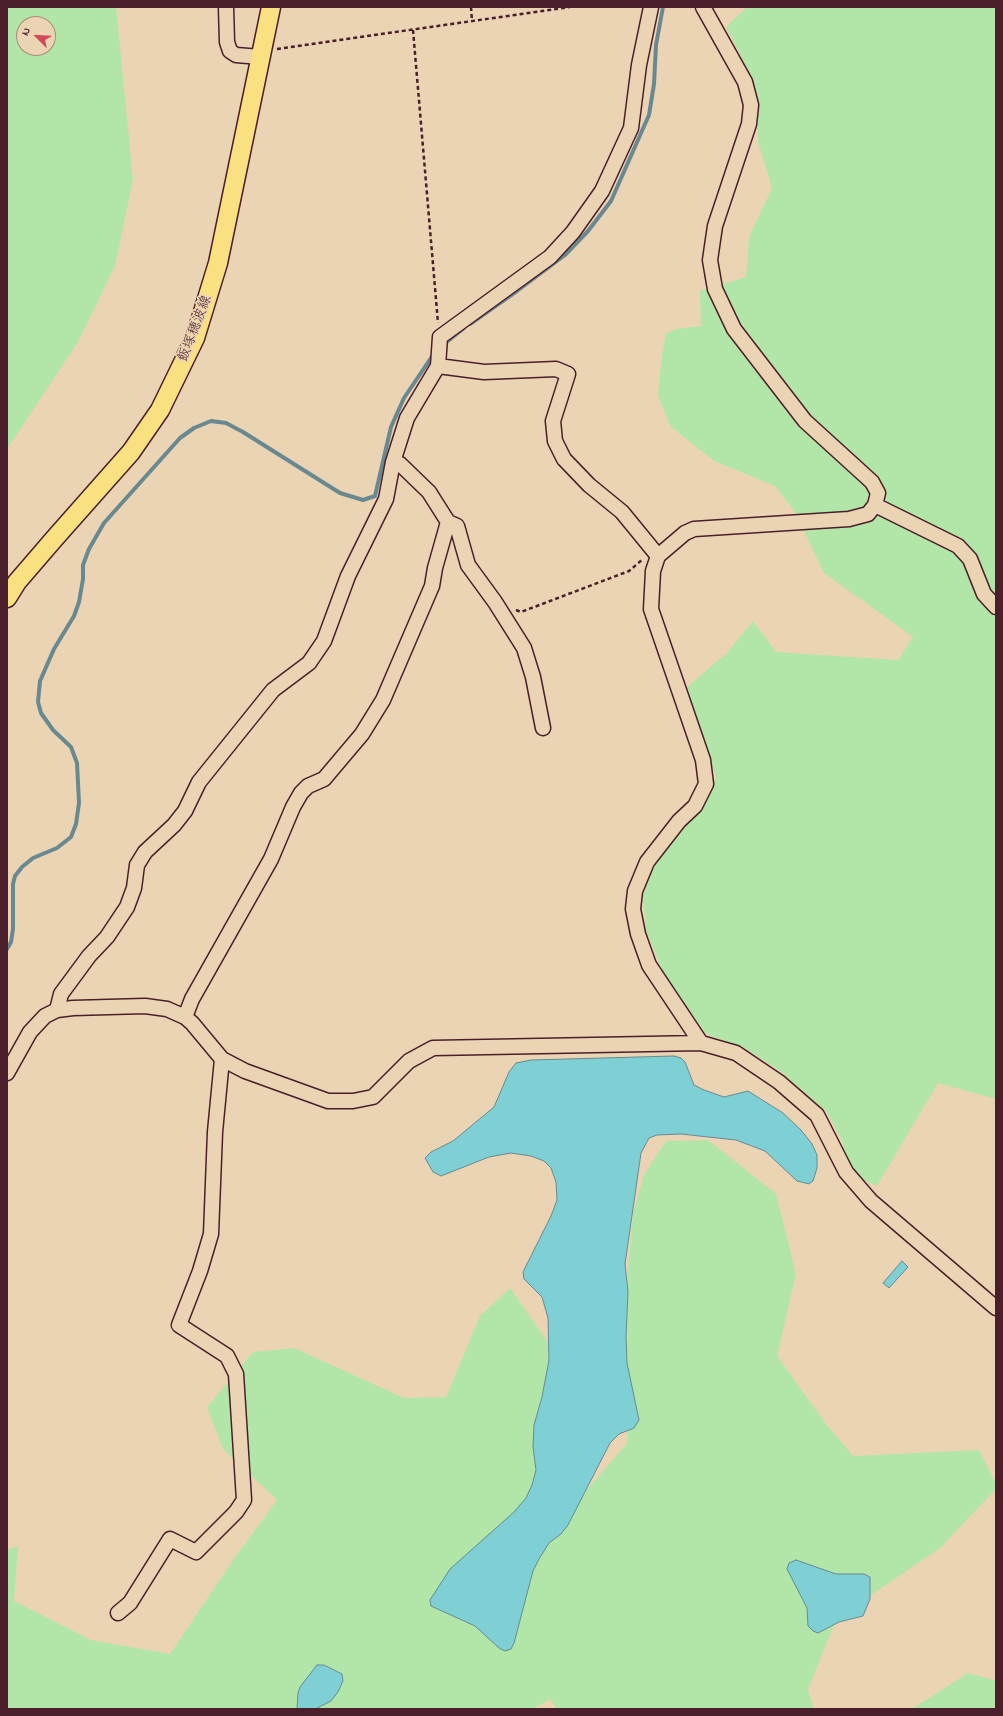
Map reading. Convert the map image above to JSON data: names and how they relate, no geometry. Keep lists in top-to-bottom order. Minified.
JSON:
{"streets":{"main road":["飯塚穂波線"]},"north":"top left"}
